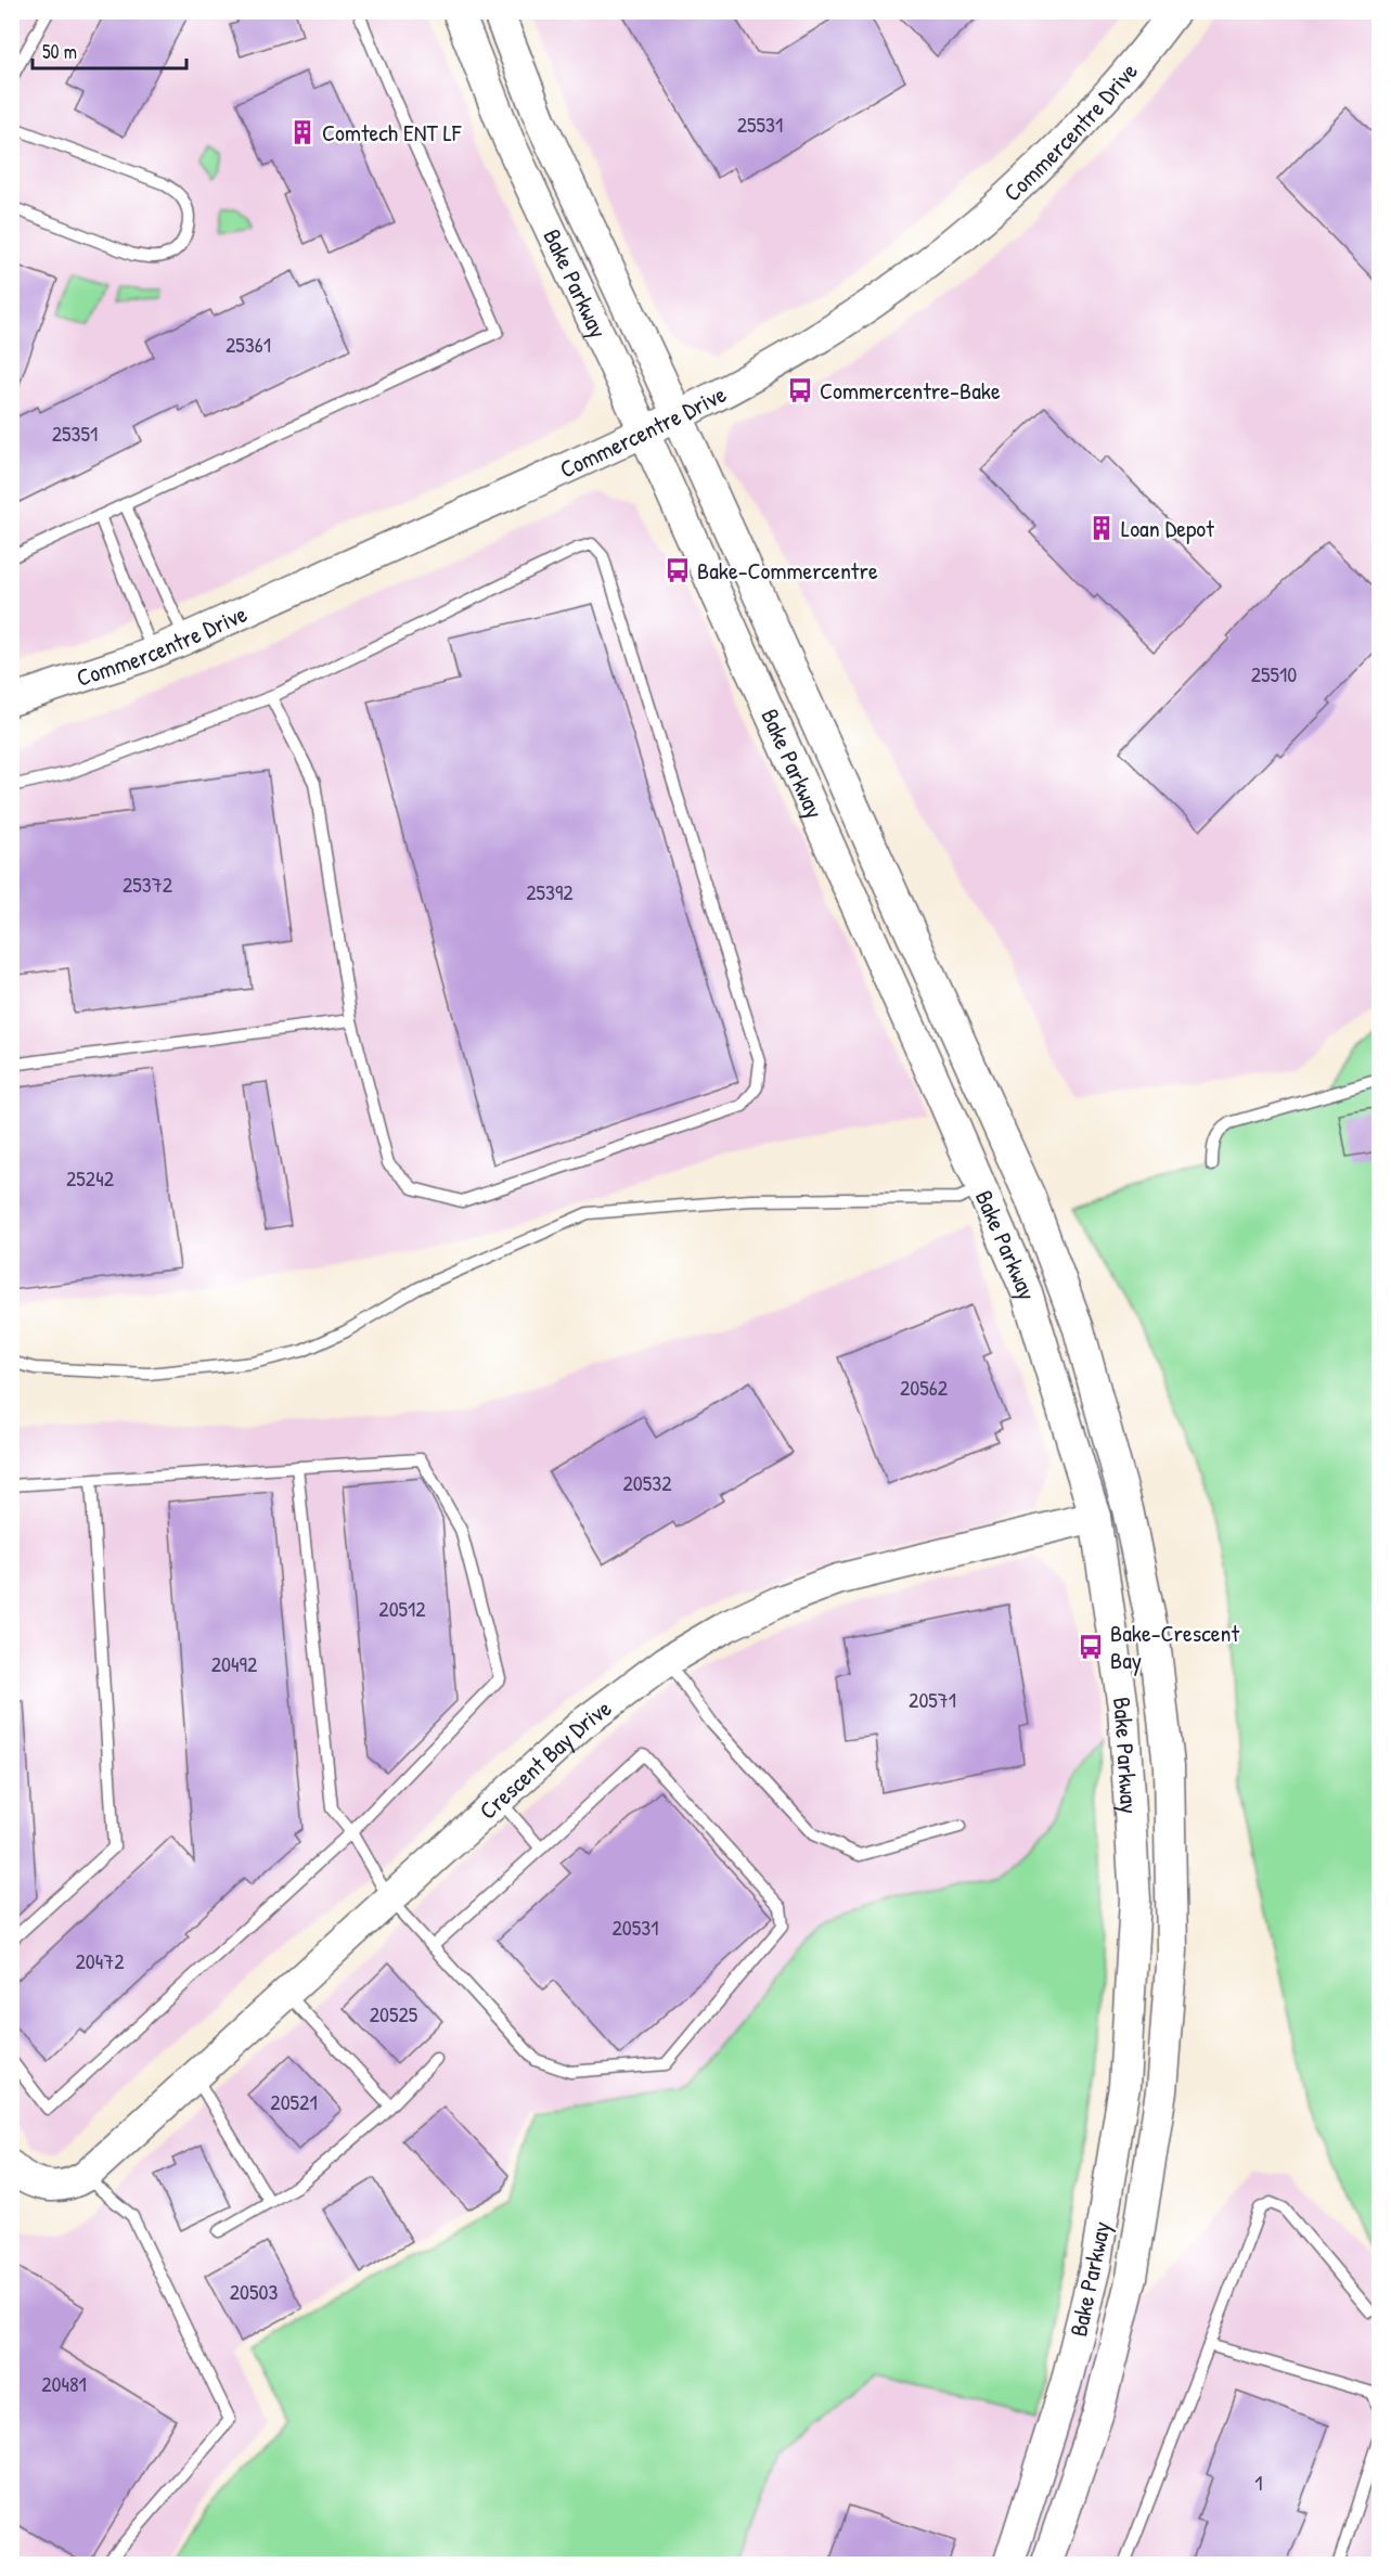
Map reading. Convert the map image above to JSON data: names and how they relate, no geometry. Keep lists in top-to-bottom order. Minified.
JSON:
{"streets":{"main road":["Commercentre Drive","Bake Parkway","Crescent Bay Drive"]},"crossings":[["Commercentre Drive","Bake Parkway"],["Bake Parkway","Crescent Bay Drive"]],"places":{"building":["Comtech ENT LF","Loan Depot"],"bus stop":["Commercentre-Bake","Bake-Commercentre","Bake-Crescent Bay"]},"house_numbers":["25531","25361","25351","25510","25372","25392","25242","20562","20532","20512","20492","20571","20531","20472","20525","20521","20503","20481","1"],"scale_bar":"50 m"}
